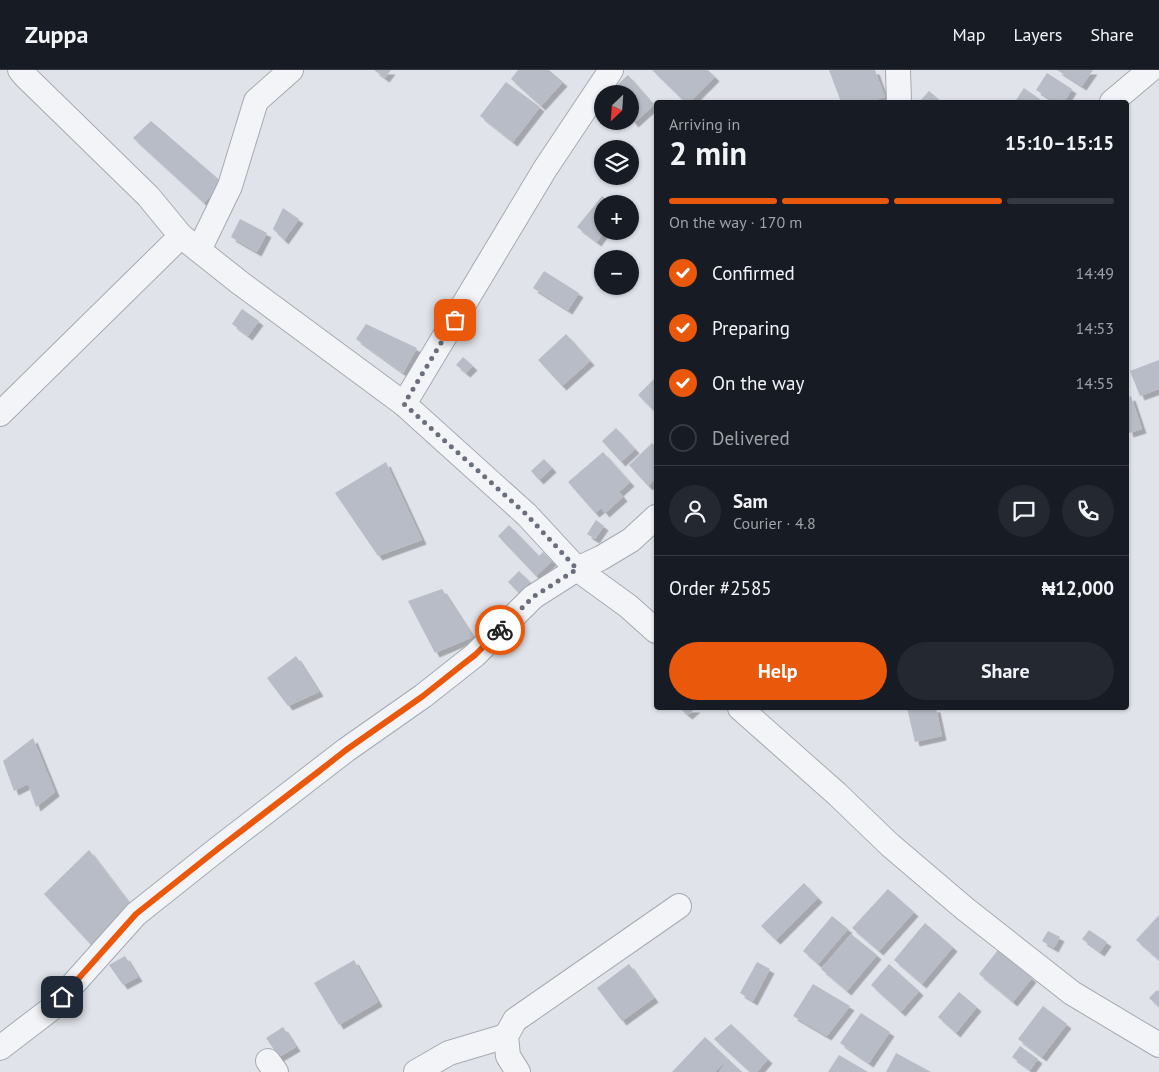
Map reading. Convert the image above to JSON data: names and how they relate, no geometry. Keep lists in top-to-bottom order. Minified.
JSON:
{"north":"bottom left","page":{"header":"Zuppa","nav":["Map","Layers","Share"],"map_buttons":["+","−"],"heading":["2 min","Arriving in","15:10–15:15"],"panel":["Sam","Courier · 4.8","Order #2585","₦12,000"],"bar":"On the way · 170 m","list":[["Confirmed","14:49"],["Preparing","14:53"],["On the way","14:55"],"Delivered"],"buttons":["Help","Share"]}}
